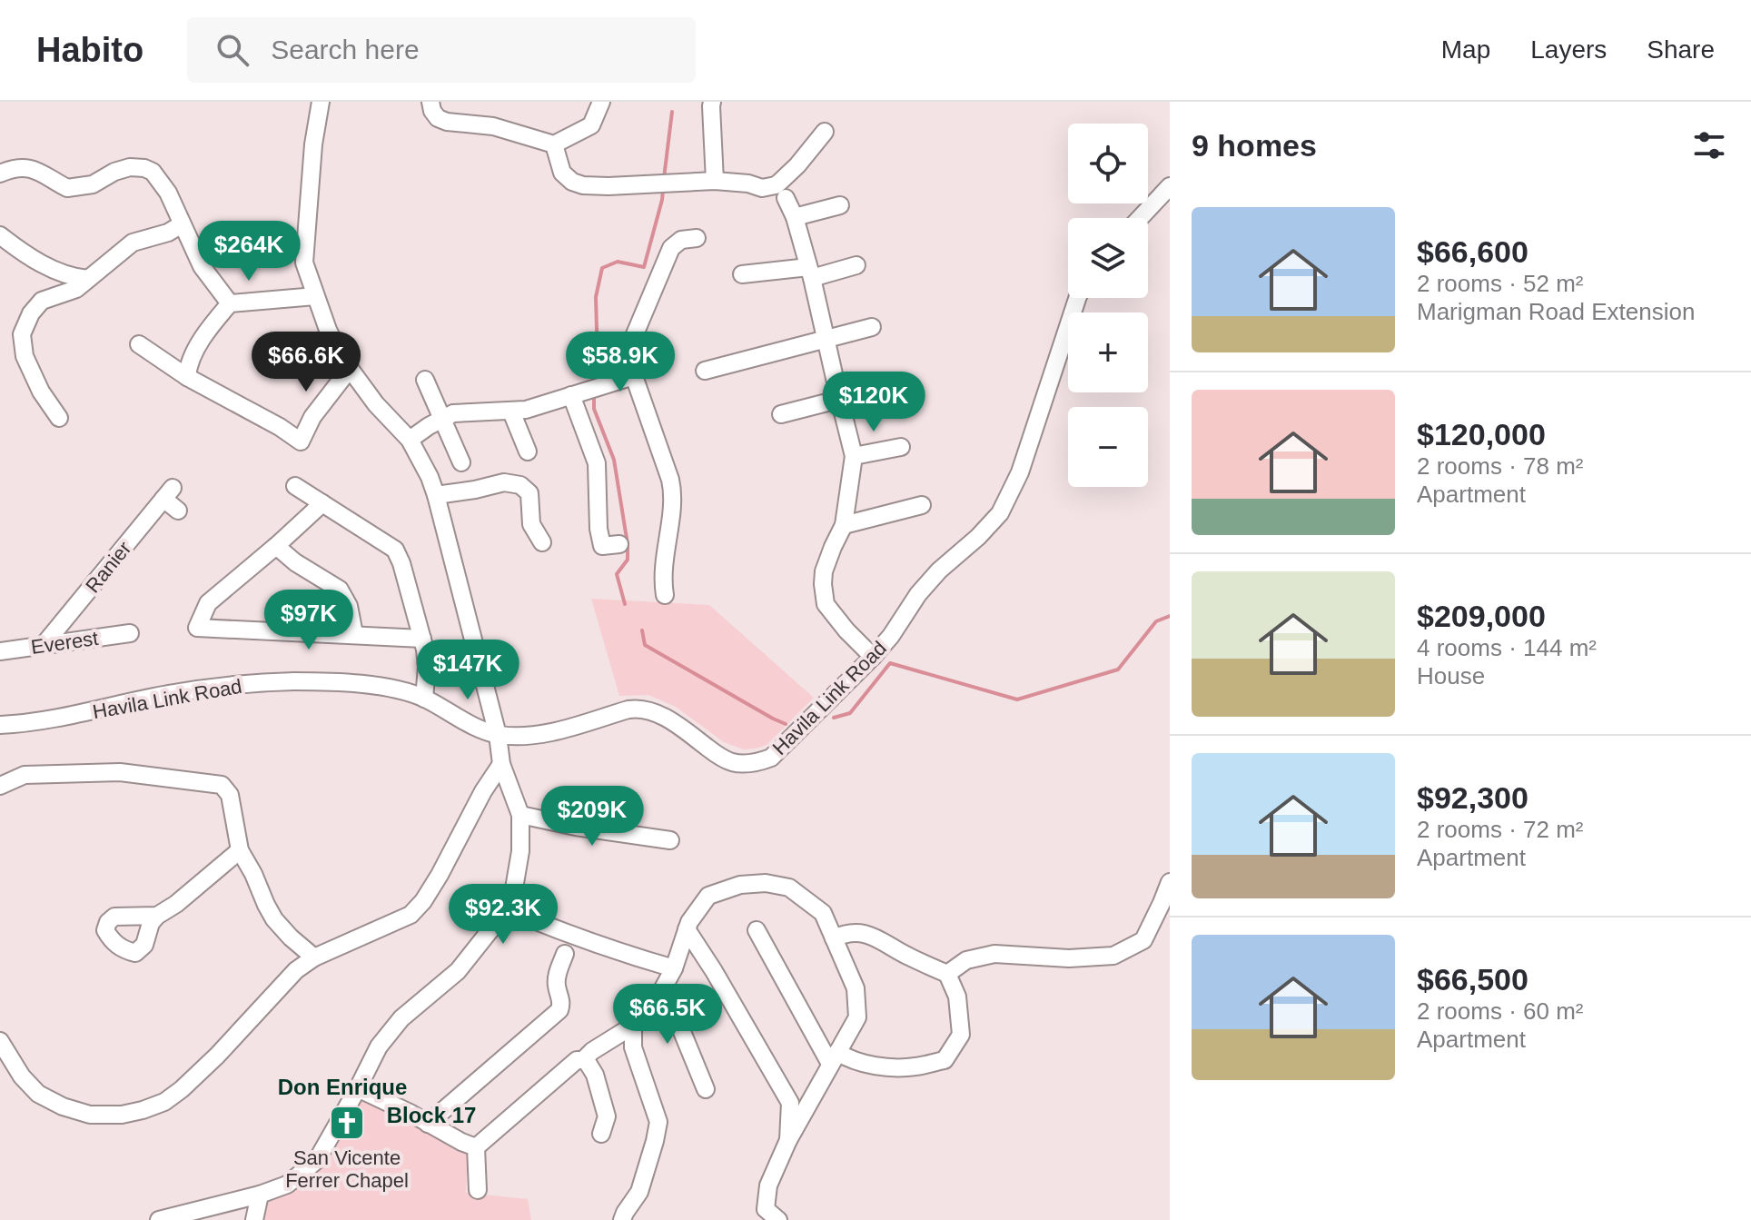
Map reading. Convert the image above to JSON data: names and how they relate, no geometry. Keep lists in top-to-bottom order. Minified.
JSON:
{"streets":{"street":["Ranier","Everest","Havila Link Road"]},"crossings":[["Ranier","Everest"]],"districts":["Don Enrique","Block 17"],"places":{"church":["San Vicente Ferrer Chapel"]},"page":{"header":"Habito","search":"Search here","nav":["Map","Layers","Share"],"heading":"9 homes","map_buttons":["+","−"],"list":[{"name":"$66,600","note":"2 rooms · 52 m² · Marigman Road Extension"},{"name":"$120,000","note":"2 rooms · 78 m² · Apartment"},{"name":"$209,000","note":"4 rooms · 144 m² · House"},{"name":"$92,300","note":"2 rooms · 72 m² · Apartment"},{"name":"$66,500","note":"2 rooms · 60 m² · Apartment"}],"price":["$264K","$66.6K","$58.9K","$120K","$97K","$147K","$209K","$92.3K","$66.5K"]}}
